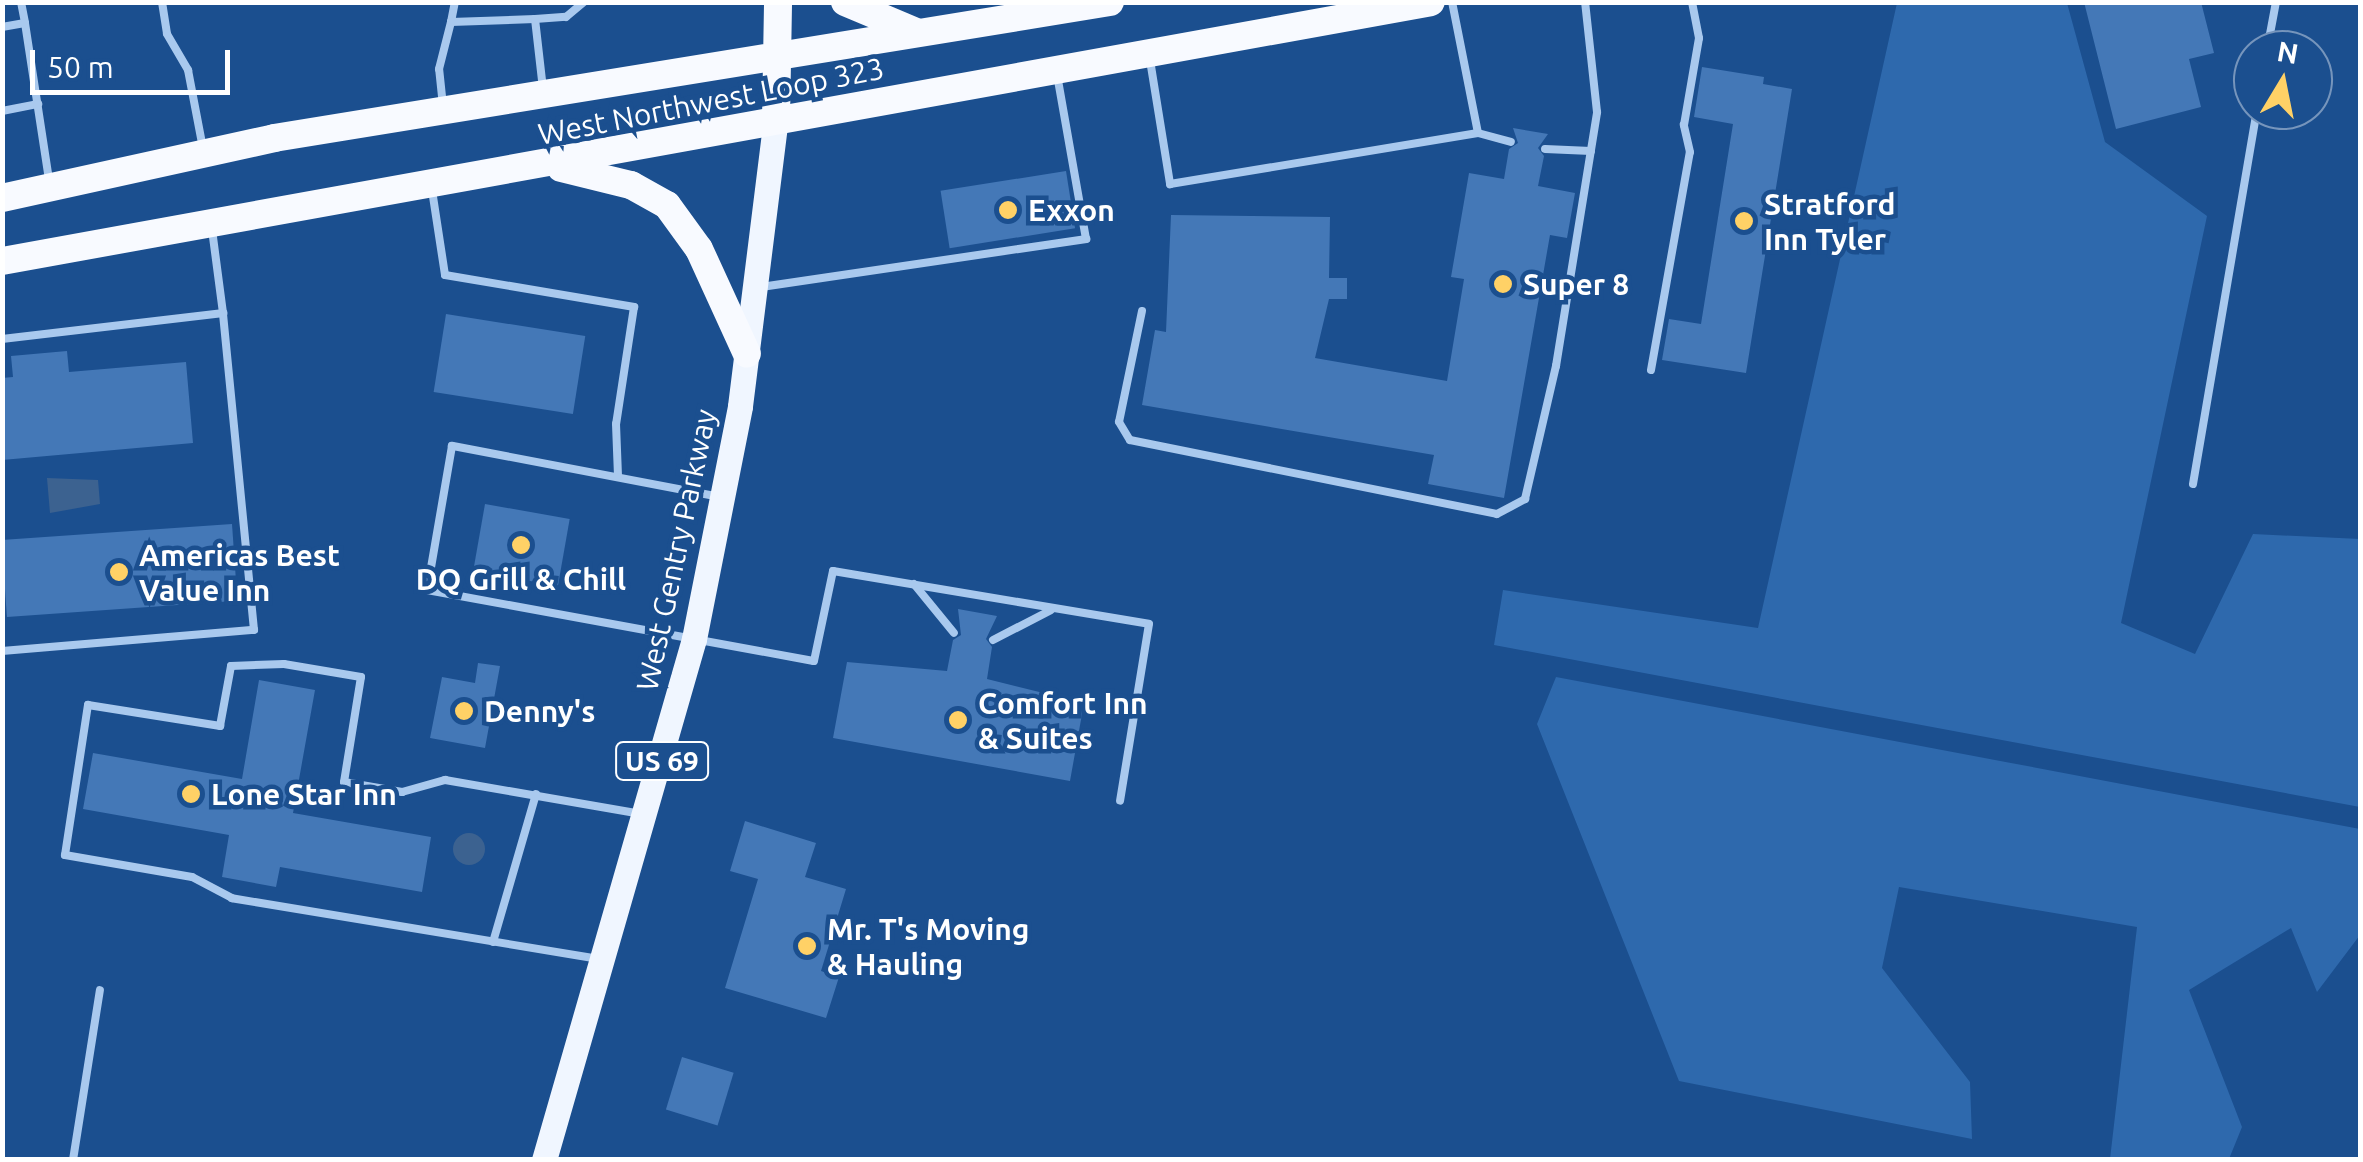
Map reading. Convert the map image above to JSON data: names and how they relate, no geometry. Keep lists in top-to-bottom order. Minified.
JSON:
{"streets":{"highway":["West Northwest Loop 323","West Gentry Parkway","US 69"]},"crossings":[["West Northwest Loop 323","West Gentry Parkway"],["West Northwest Loop 323","US 69"],["West Gentry Parkway","US 69"]],"places":["Exxon","Stratford Inn Tyler","Super 8","DQ Grill & Chill","Americas Best Value Inn","Denny's","Comfort Inn & Suites","Lone Star Inn","Mr. T's Moving & Hauling"],"scale_bar":"50 m","north":"top"}
